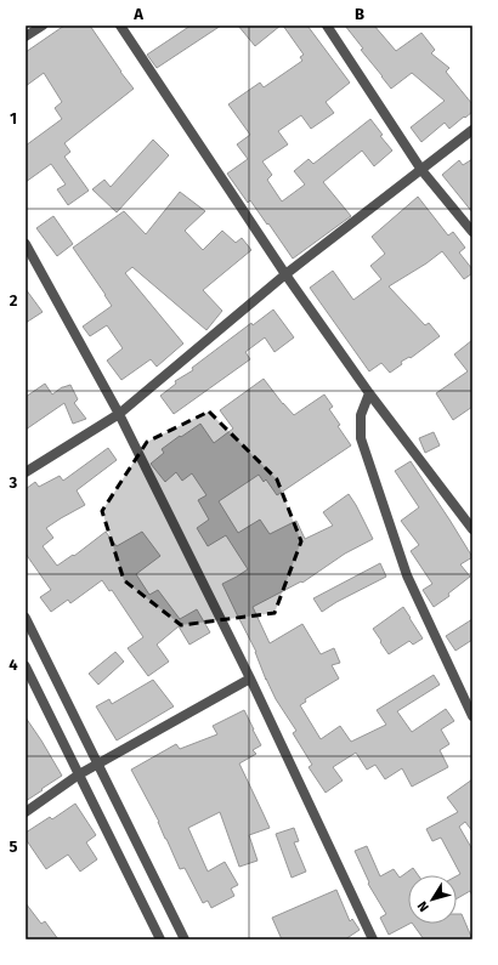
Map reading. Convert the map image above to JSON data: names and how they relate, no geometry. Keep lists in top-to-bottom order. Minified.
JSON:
{"north":"bottom left","grid":{"columns":["A","B"],"rows":["1","2","3","4","5"]}}
